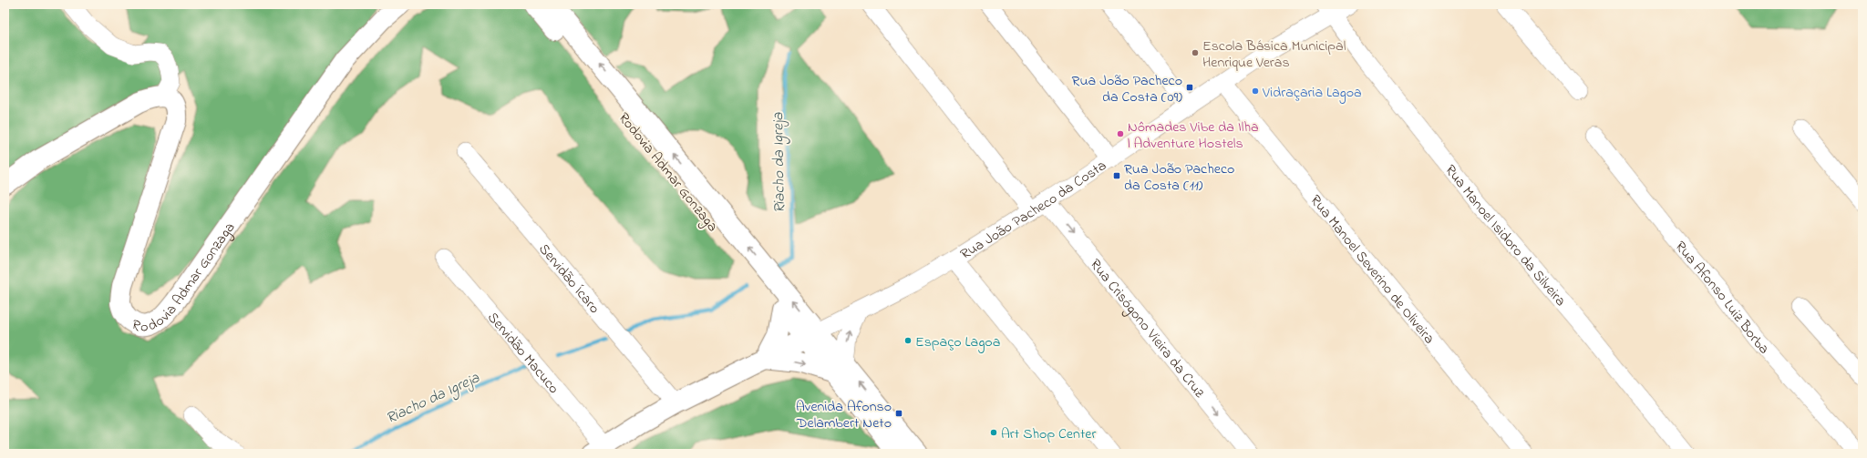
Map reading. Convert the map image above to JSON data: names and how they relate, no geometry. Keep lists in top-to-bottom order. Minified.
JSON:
{"streets":{"main road":["Rodovia Admar Gonzaga"],"street":["Rua João Pacheco da Costa","Rua Manoel Isidoro da Silveira","Rua Manoel Severino de Oliveira","Servidão Ícaro","Rua Afonso Luiz Borba","Rua Crisógono Vieira da Cruz","Servidão Macuco"]},"crossings":[["Rodovia Admar Gonzaga","Rua João Pacheco da Costa"],["Rua João Pacheco da Costa","Rua Manoel Isidoro da Silveira"],["Rua João Pacheco da Costa","Rua Manoel Severino de Oliveira"],["Rua João Pacheco da Costa","Rua Crisógono Vieira da Cruz"]],"water":["Riacho da Igreja"],"places":{"other":["Escola Básica Municipal Henrique Veras","Vidraçaria Lagoa","Nômades Vibe da Ilha | Adventure Hostels","Espaço Lagoa","Art Shop Center"],"transit":["Rua João Pacheco da Costa (09)","Rua João Pacheco da Costa (11)","Avenida Afonso Delambert Neto"]}}
